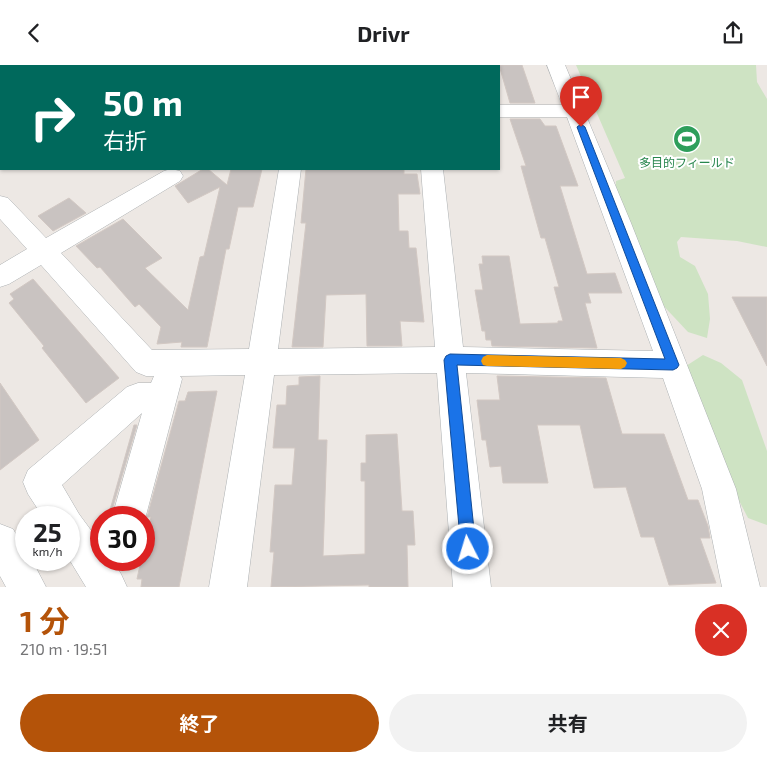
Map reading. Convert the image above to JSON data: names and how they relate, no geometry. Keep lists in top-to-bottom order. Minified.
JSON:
{"places":{"sports":["多目的フィールド"]},"page":{"header":"Drivr","turn":["50 m","右折"],"speed":"25 km/h","limit":"30","heading":["1 分","210 m · 19:51"],"buttons":["終了","共有"]}}
